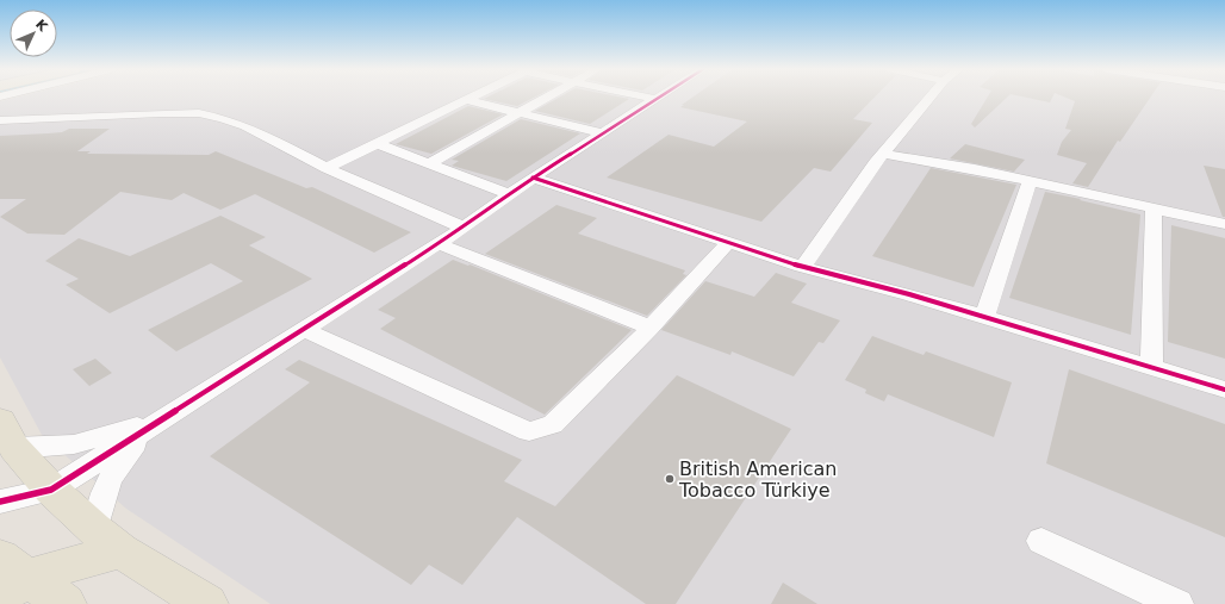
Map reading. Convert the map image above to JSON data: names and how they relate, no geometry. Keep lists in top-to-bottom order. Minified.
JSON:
{"places":["British American Tobacco Türkiye"],"north":"top right"}
